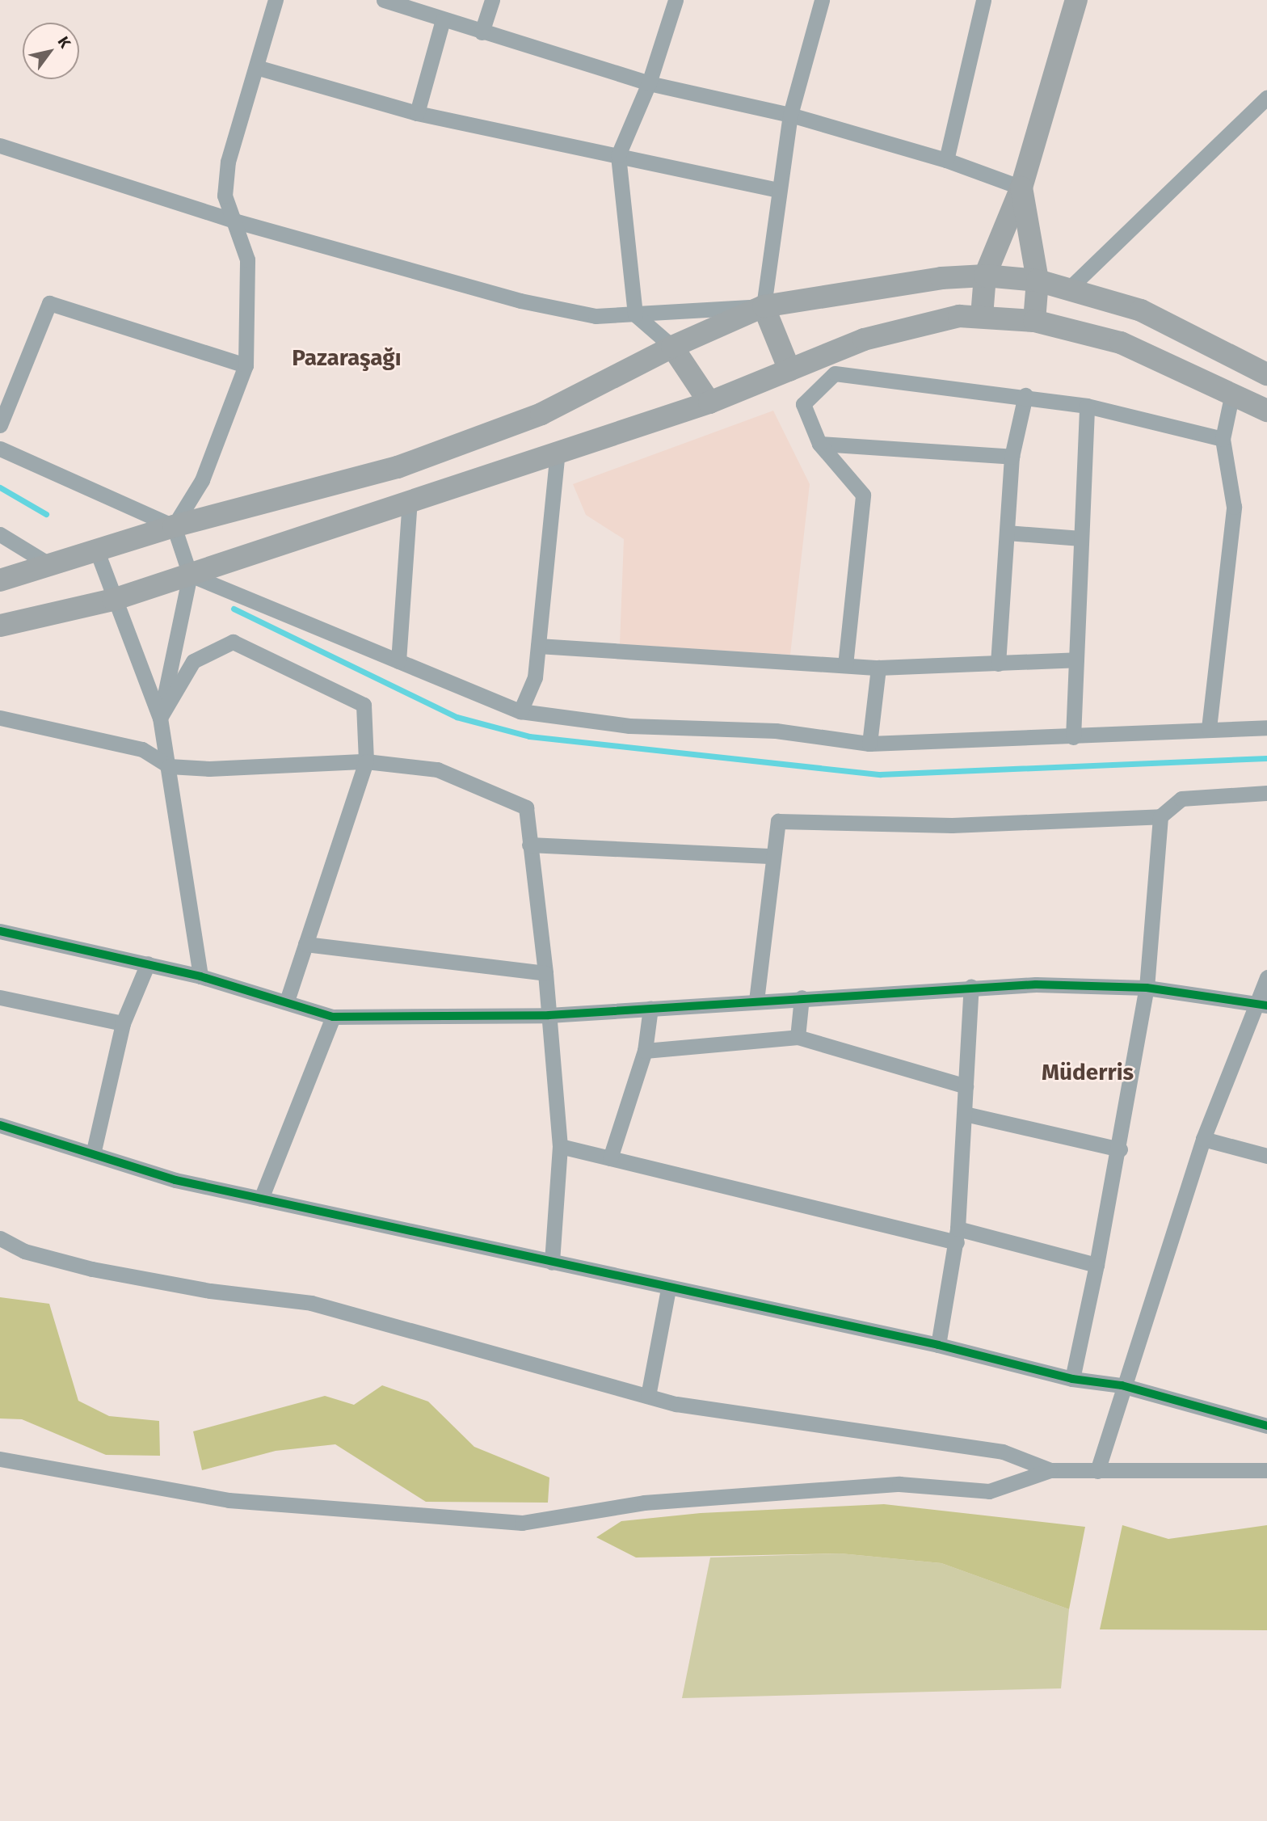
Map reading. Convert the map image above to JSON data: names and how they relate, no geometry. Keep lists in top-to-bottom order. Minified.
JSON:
{"districts":["Pazaraşağı","Müderris"],"north":"top right"}
